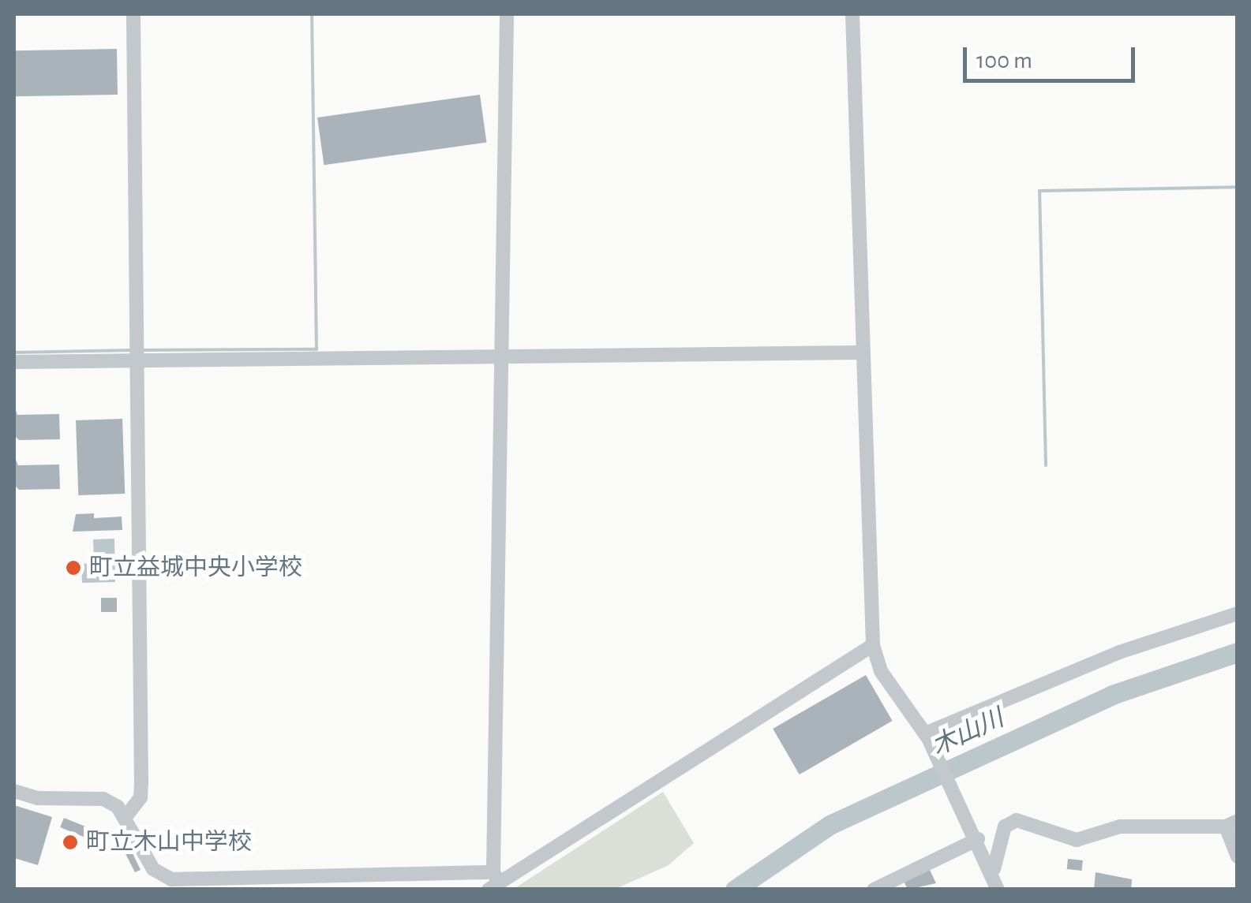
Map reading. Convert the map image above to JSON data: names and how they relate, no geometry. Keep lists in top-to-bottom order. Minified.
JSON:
{"water":["木山川"],"places":["町立益城中央小学校","町立木山中学校"],"scale_bar":"100 m"}
